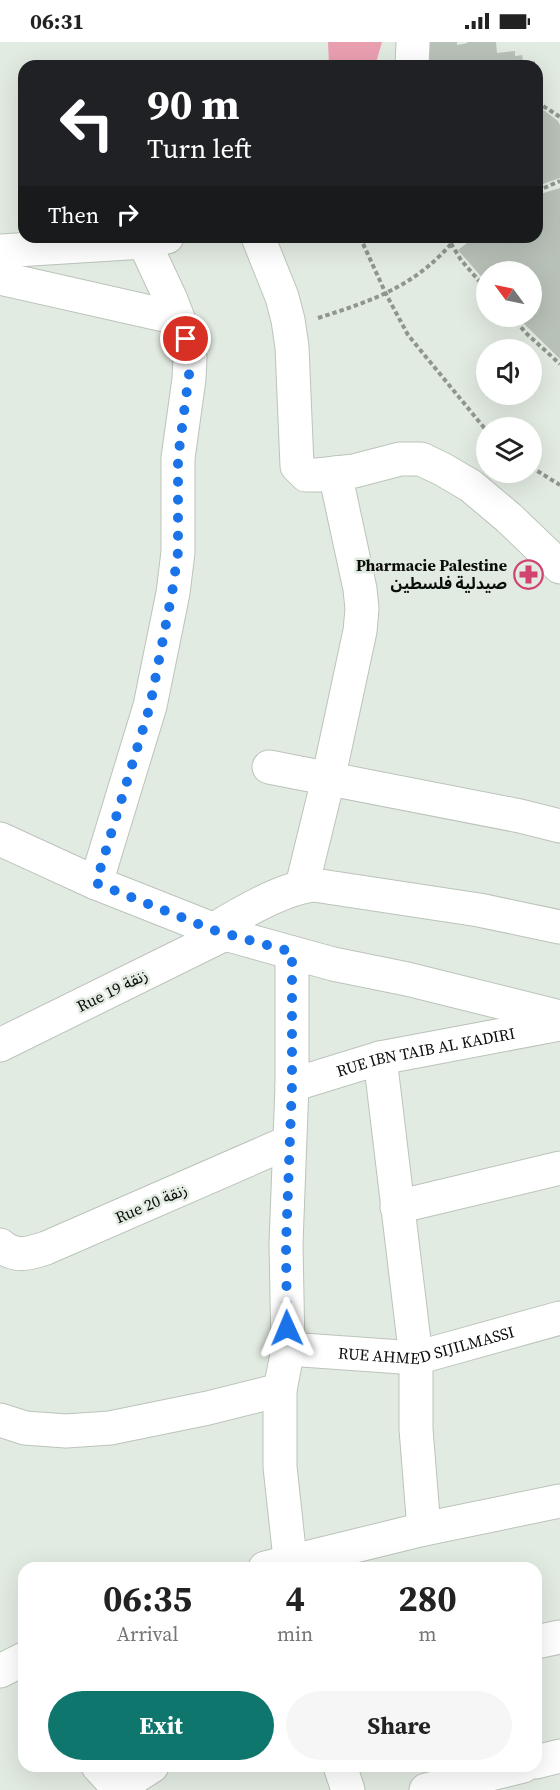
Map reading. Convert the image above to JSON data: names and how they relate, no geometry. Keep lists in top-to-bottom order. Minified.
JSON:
{"streets":{"street":["Rue 19 زنقة","RUE IBN TAIB AL KADIRI","Rue 20 زنقة","RUE AHMED SIJILMASSI"]},"places":{"pharmacy":["Pharmacie Palestine صيدلية فلسطين"]},"north":"top left","page":{"status":"06:31","turn":["90 m","Turn left"],"then":"Then","eta":["06:35","Arrival","4","min","280","m"],"buttons":["Exit","Share"]}}
